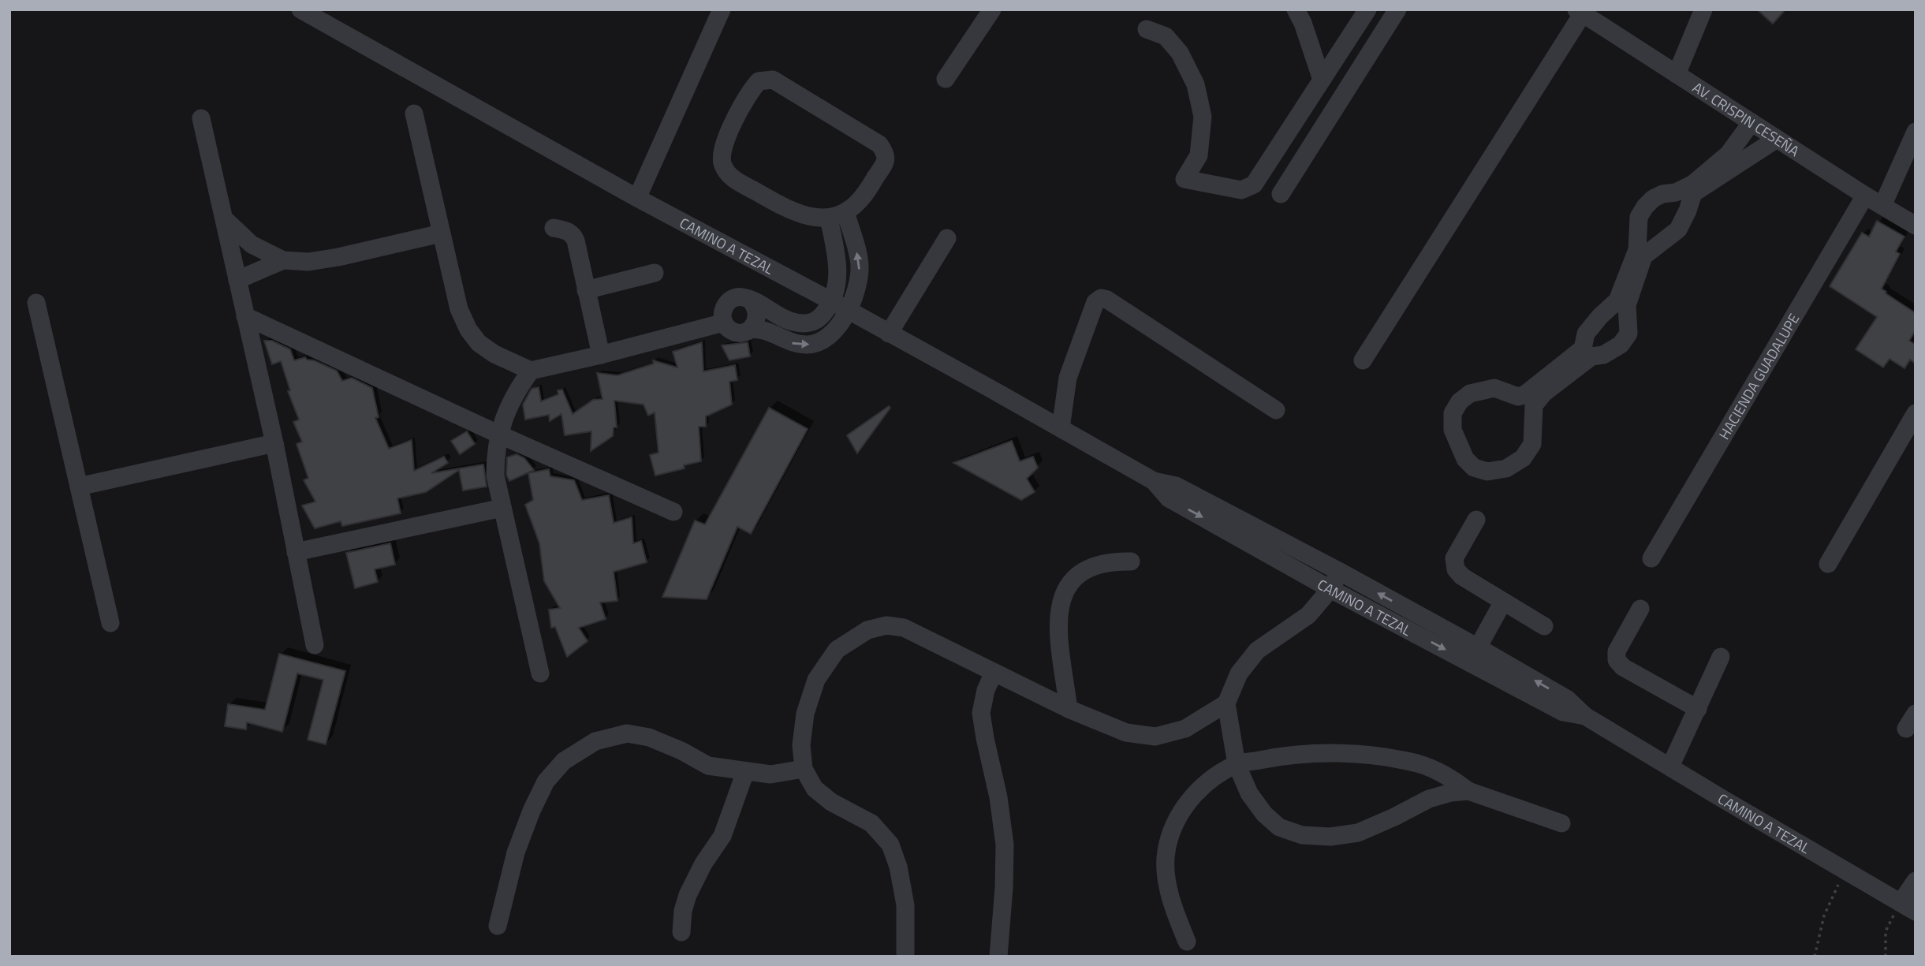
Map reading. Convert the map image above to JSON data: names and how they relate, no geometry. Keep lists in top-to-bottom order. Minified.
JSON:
{"streets":{"street":["AV. CRISPIN CESEÑA","CAMINO A TEZAL","HACIENDA GUADALUPE"]},"crossings":[["AV. CRISPIN CESEÑA","HACIENDA GUADALUPE"]]}
